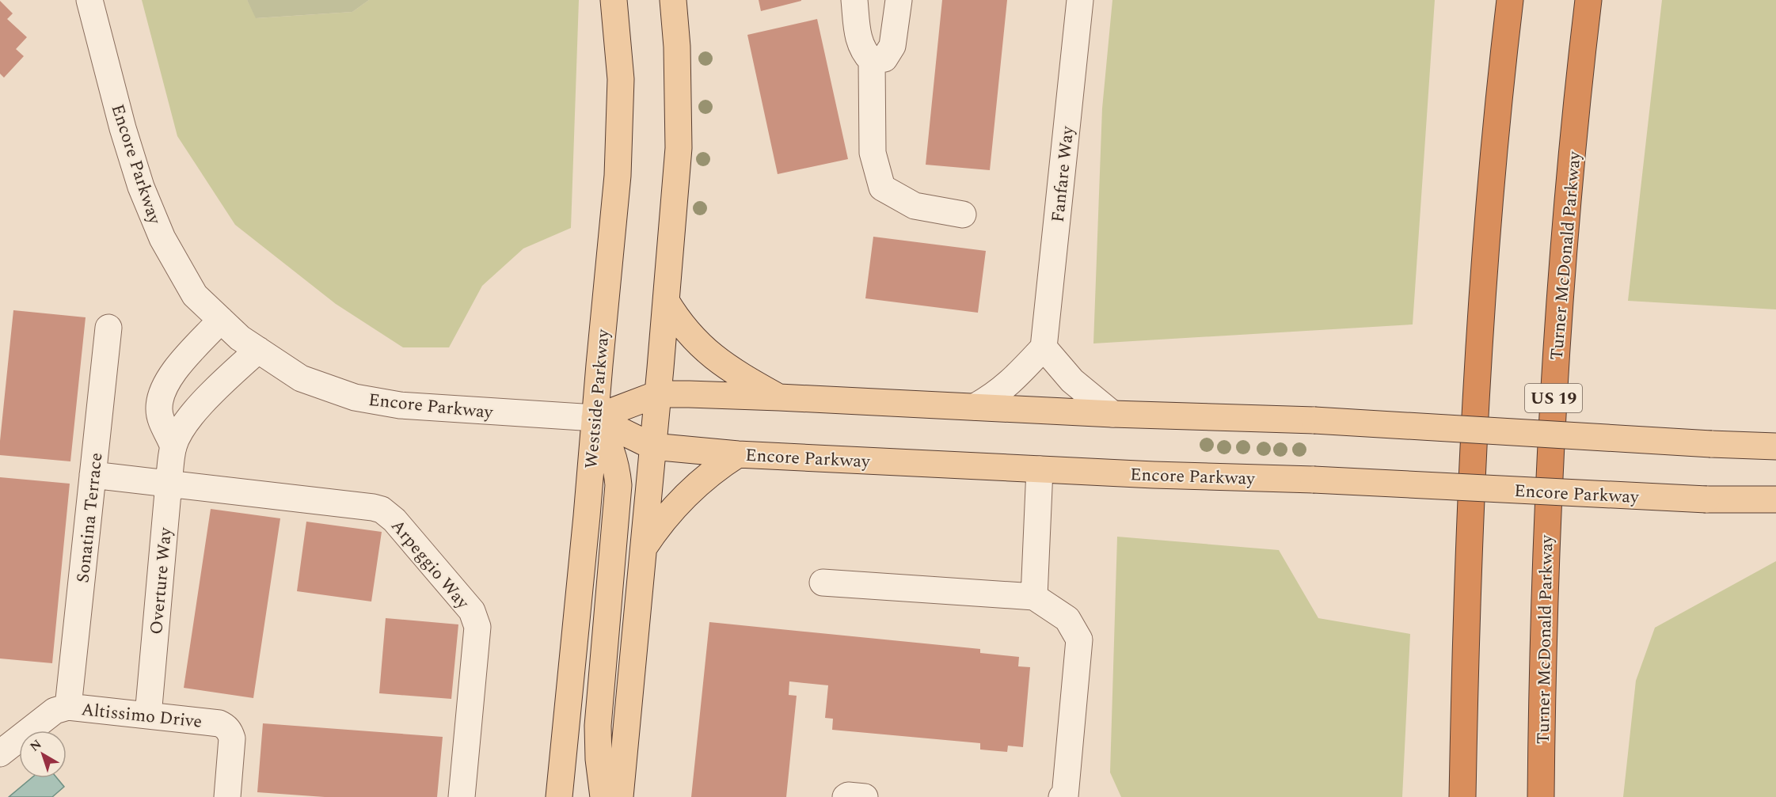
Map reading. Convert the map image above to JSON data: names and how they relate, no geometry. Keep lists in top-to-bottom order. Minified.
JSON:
{"streets":{"highway":["Turner McDonald Parkway","US 19"],"main road":["Encore Parkway","Westside Parkway"],"street":["Fanfare Way","Sonatina Terrace","Arpeggio Way","Overture Way","Altissimo Drive"]},"crossings":[["Encore Parkway","Westside Parkway"],["Encore Parkway","Overture Way"],["Sonatina Terrace","Arpeggio Way"],["Sonatina Terrace","Altissimo Drive"],["Arpeggio Way","Overture Way"],["Overture Way","Altissimo Drive"]],"north":"top left"}
